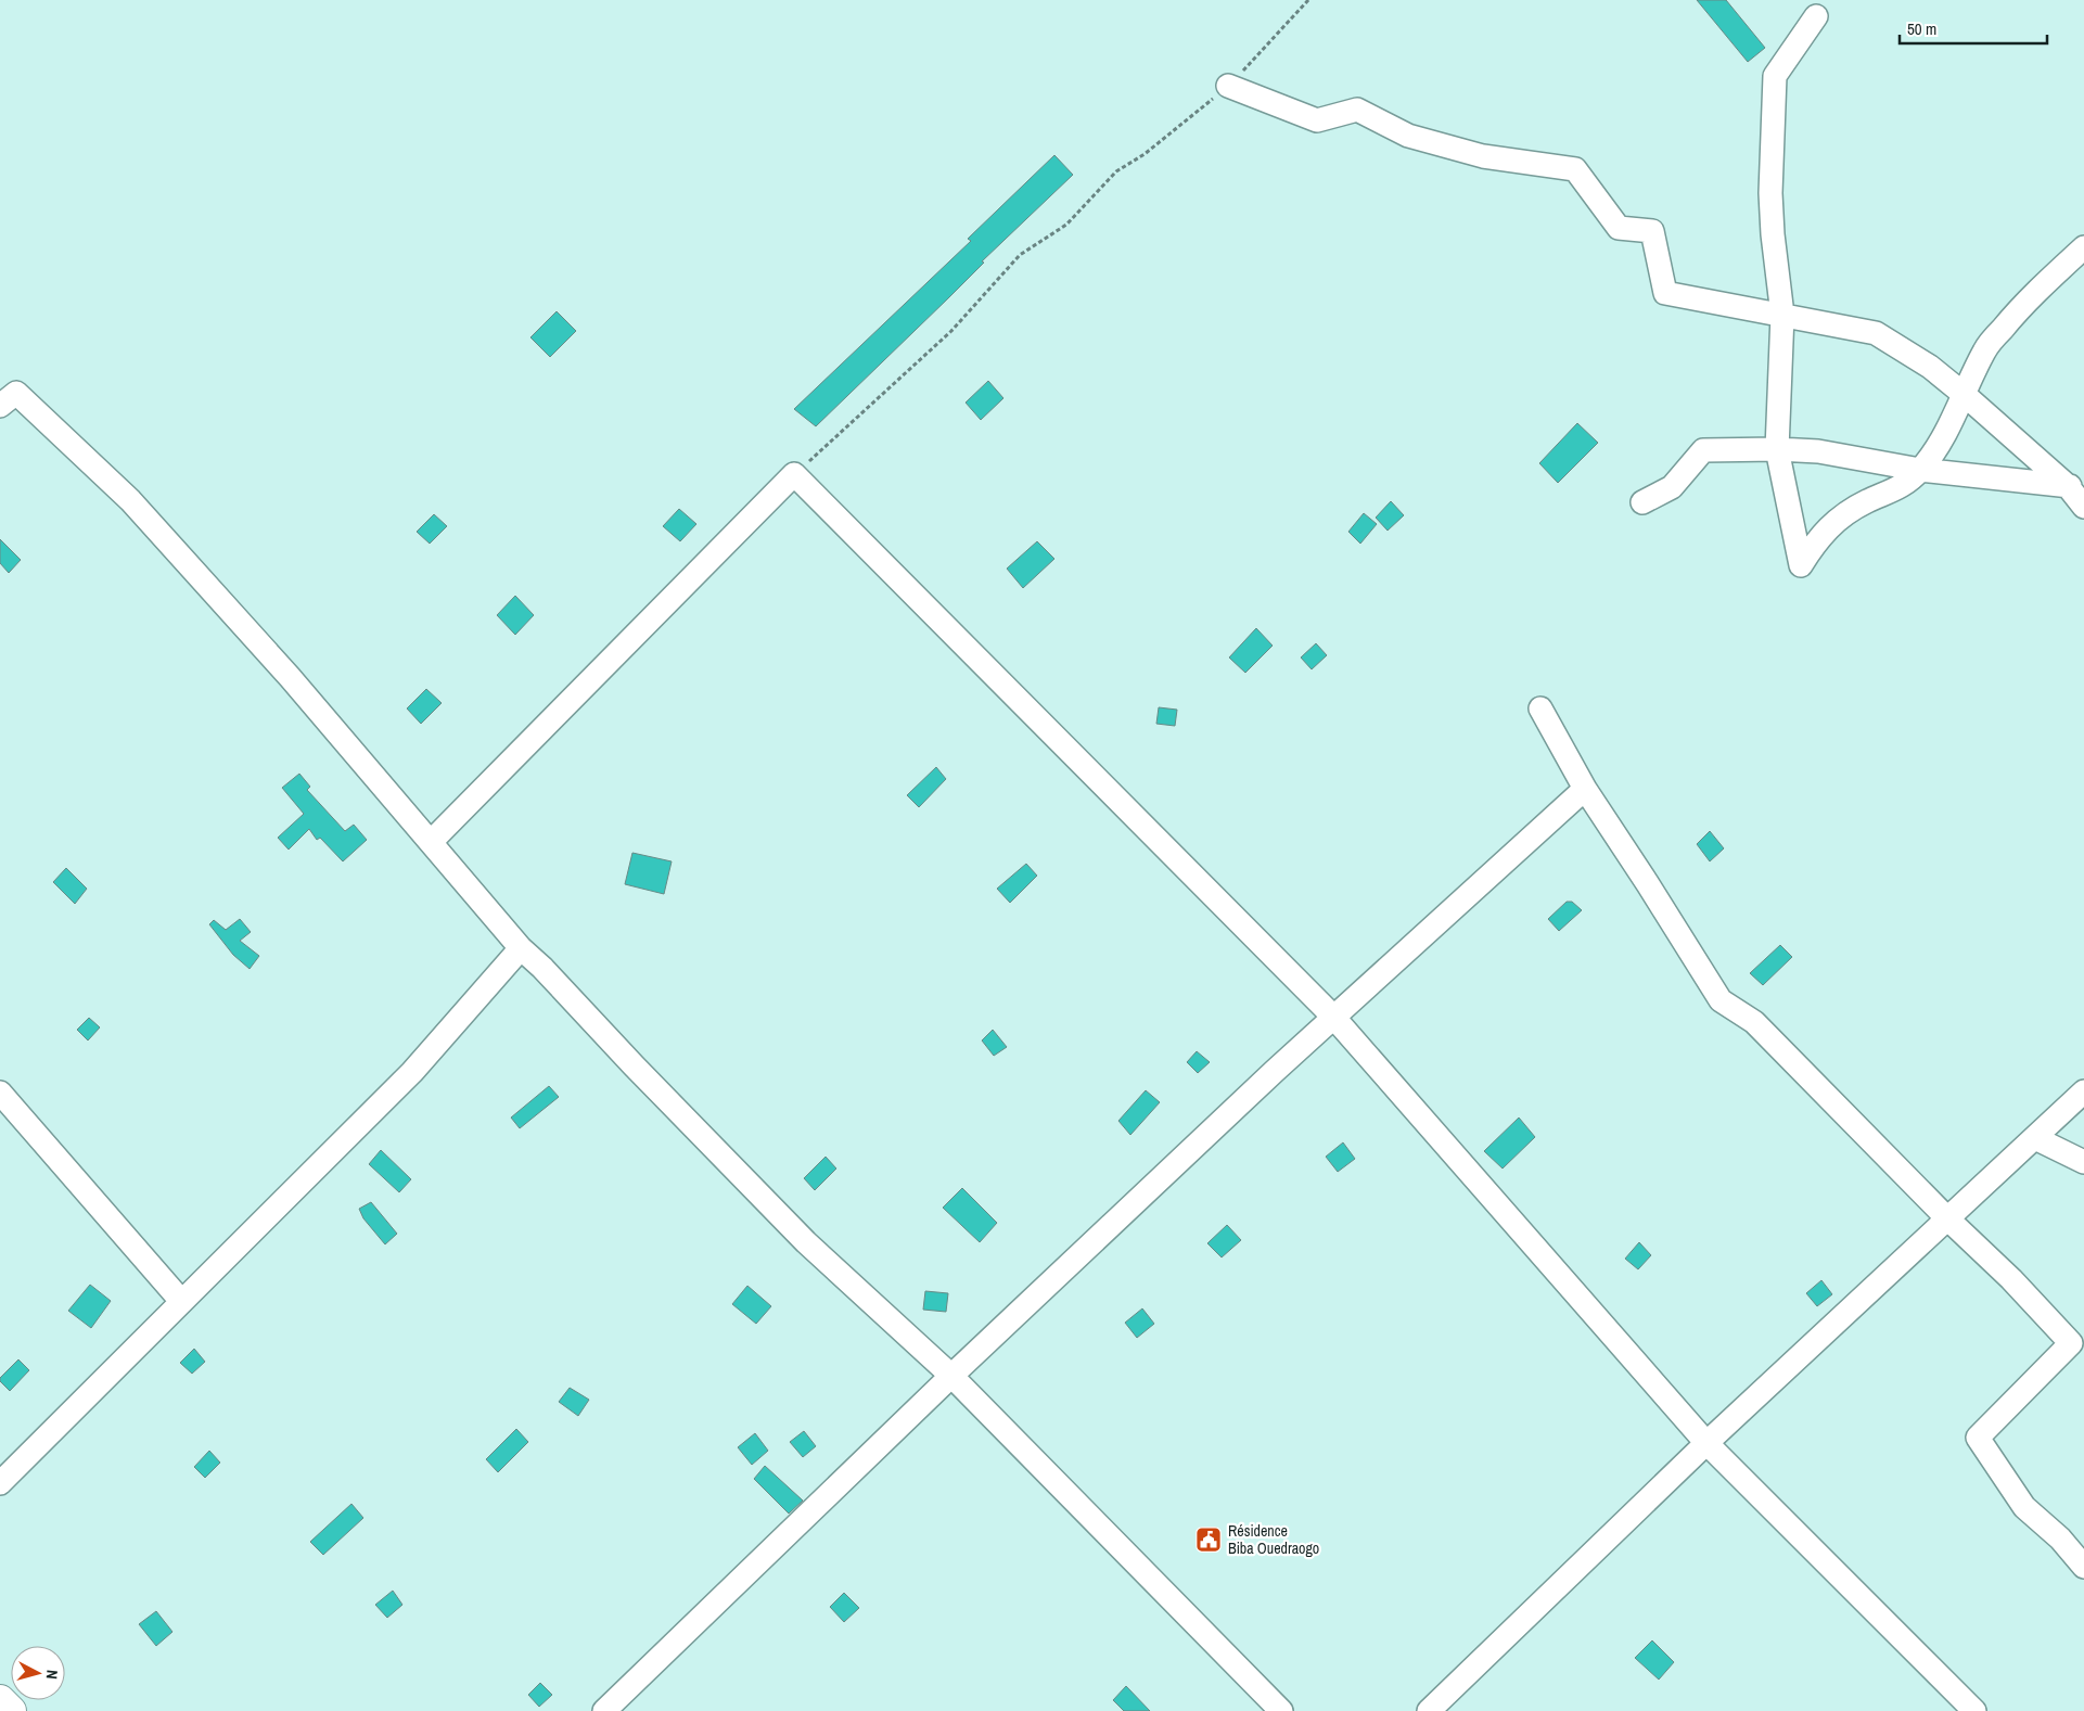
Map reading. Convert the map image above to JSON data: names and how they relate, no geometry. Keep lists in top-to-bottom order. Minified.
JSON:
{"places":{"public building":["Résidence Biba Ouedraogo"]},"scale_bar":"50 m","north":"right"}
